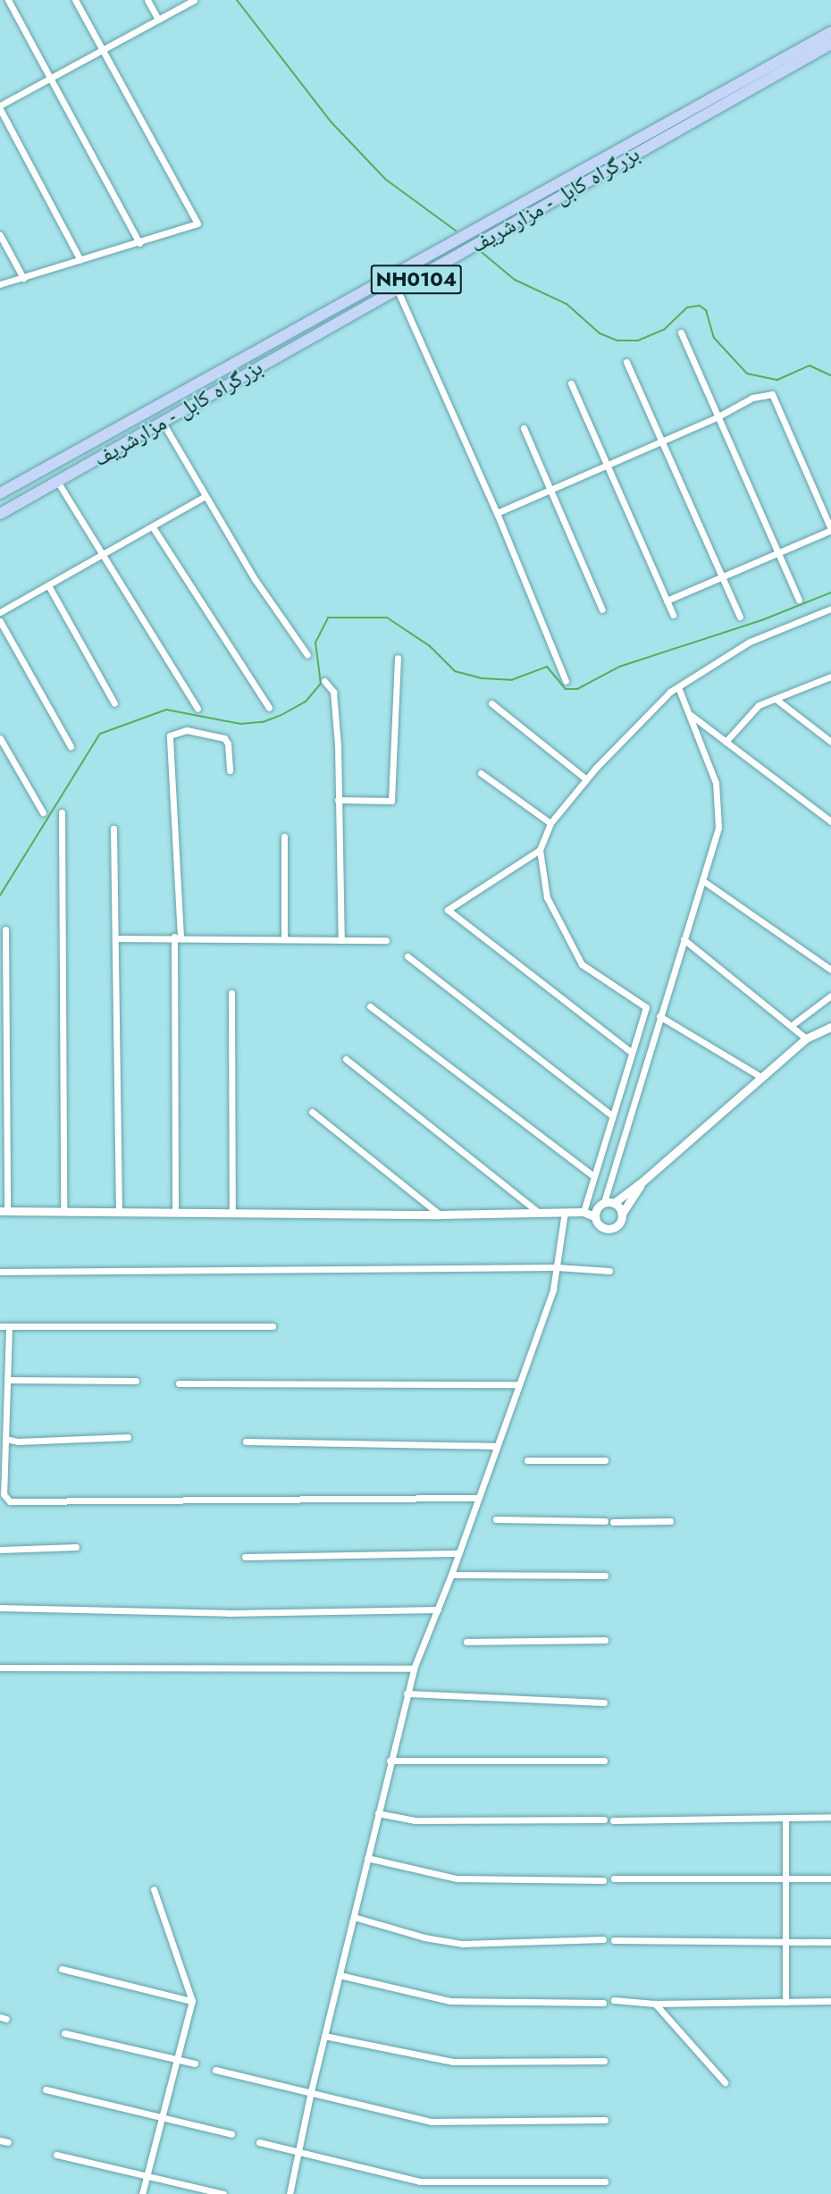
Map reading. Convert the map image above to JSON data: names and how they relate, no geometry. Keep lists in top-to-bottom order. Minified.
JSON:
{"streets":{"highway":["بزرگراه کابل - مزارشریف","NH0104"]}}
